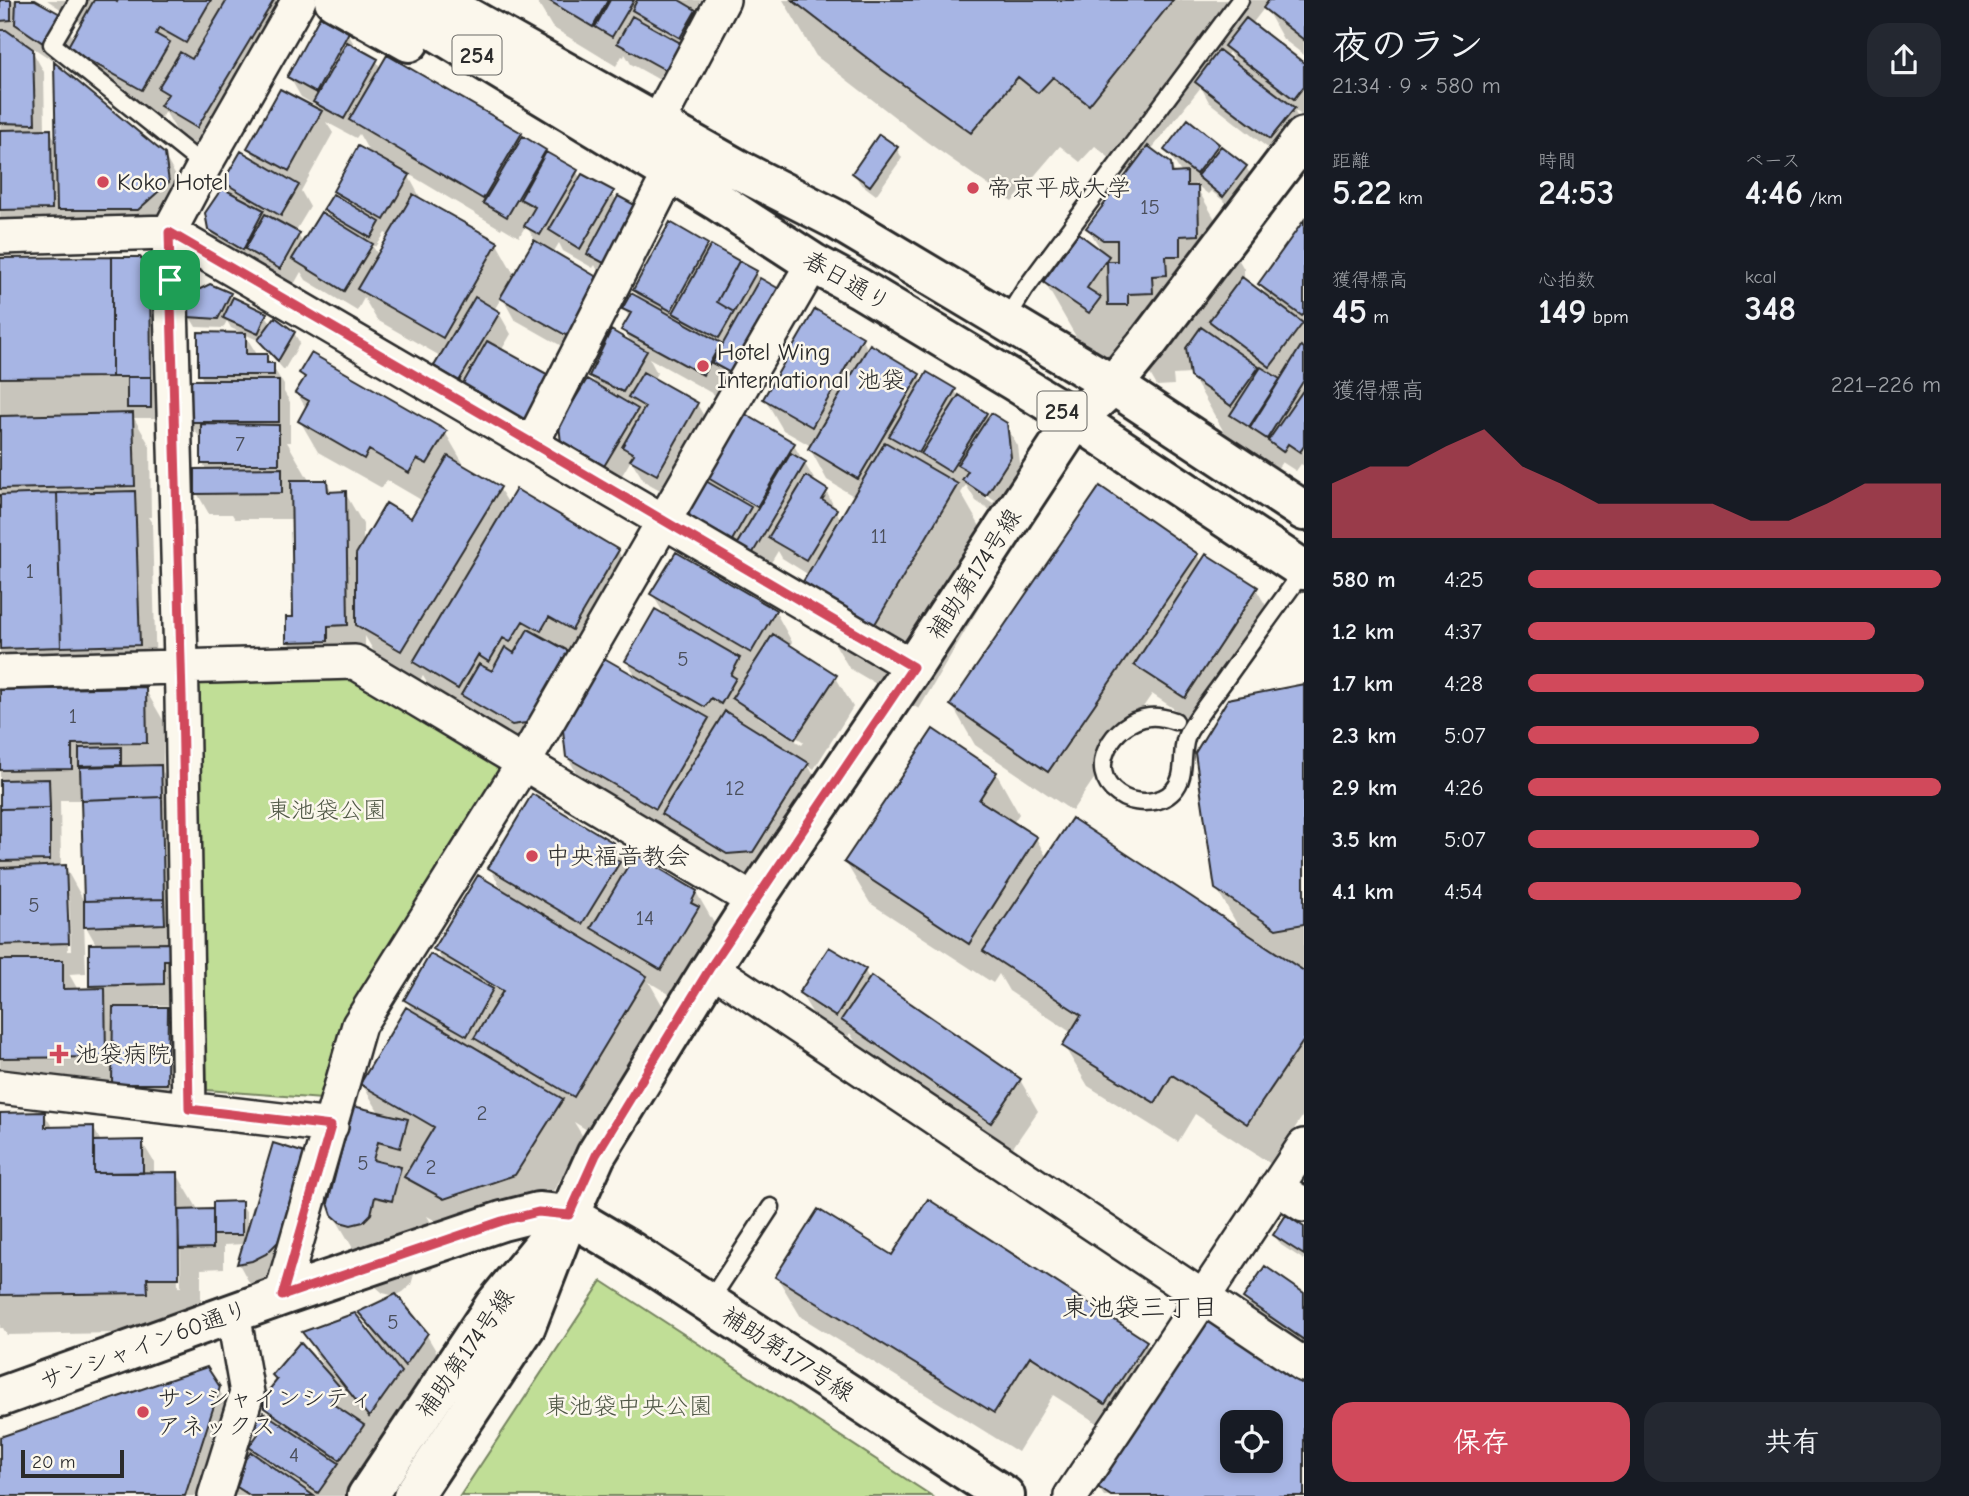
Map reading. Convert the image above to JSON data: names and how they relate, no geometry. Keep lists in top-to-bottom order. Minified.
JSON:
{"streets":{"main road":["254","春日通り","補助第174号線","サンシャイン60通り","補助第177号線"]},"crossings":[["春日通り","補助第174号線"],["補助第174号線","サンシャイン60通り"],["補助第174号線","補助第177号線"],["サンシャイン60通り","補助第177号線"]],"districts":["東池袋三丁目"],"parks":["東池袋公園","東池袋中央公園"],"places":{"other":["Koko Hotel","帝京平成大学","Hotel Wing International 池袋","中央福音教会","サンシャインシティ アネックス"],"health":["池袋病院"]},"house_numbers":["15","7","11","1","5","1","12","5","14","2","5","2","5","4"],"scale_bar":"20 m","page":{"heading":["夜のラン","21:34 · 9 × 580 m"],"stats":[["距離","5.22 km"],["時間","24:53"],["ペース","4:46 /km"],["獲得標高","45 m"],["心拍数","149 bpm"],["kcal","348"]],"chart":["獲得標高","221–226 m"],"list":[{"name":"580 m","note":"4:25"},{"name":"1.2 km","note":"4:37"},{"name":"1.7 km","note":"4:28"},{"name":"2.3 km","note":"5:07"},{"name":"2.9 km","note":"4:26"},{"name":"3.5 km","note":"5:07"},{"name":"4.1 km","note":"4:54"}],"buttons":["保存","共有"],"scale":"20 m"}}
